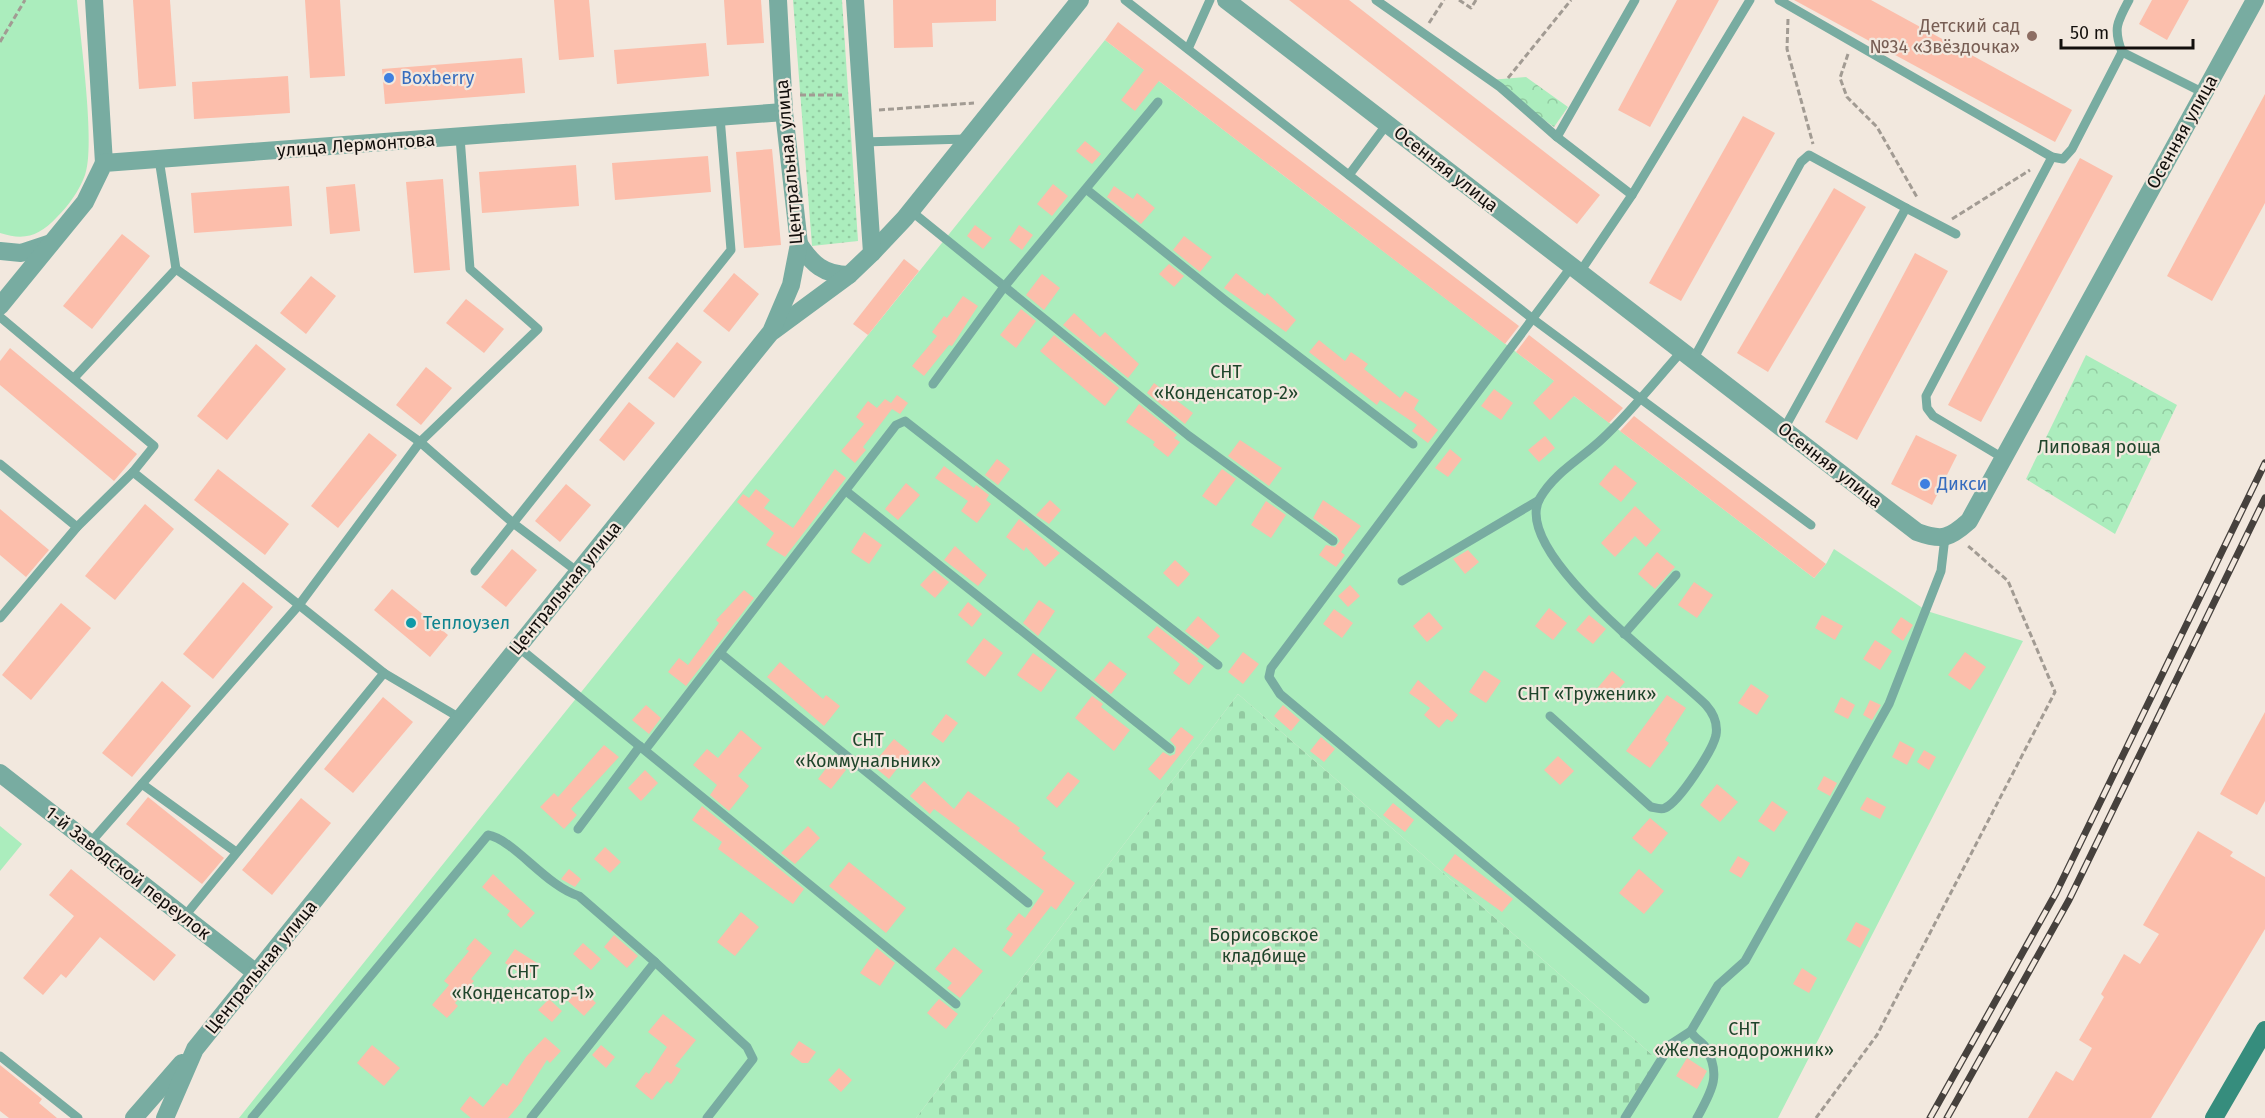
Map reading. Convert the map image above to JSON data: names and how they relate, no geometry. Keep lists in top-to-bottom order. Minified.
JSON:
{"streets":{"street":["Осенняя улица","улица Лермонтова","Центральная улица","1-й Заводской переулок"]},"crossings":[["улица Лермонтова","Центральная улица"],["Центральная улица","1-й Заводской переулок"]],"parks":["СНТ «Конденсатор-2»","Липовая роща","СНТ «Труженик»","СНТ «Коммунальник»","Борисовское кладбище","СНТ «Конденсатор-1»","СНТ «Железнодорожник»"],"places":["Детский сад №34 «Звёздочка»","Boxberry","Дикси","Теплоузел"],"scale_bar":"50 m"}
